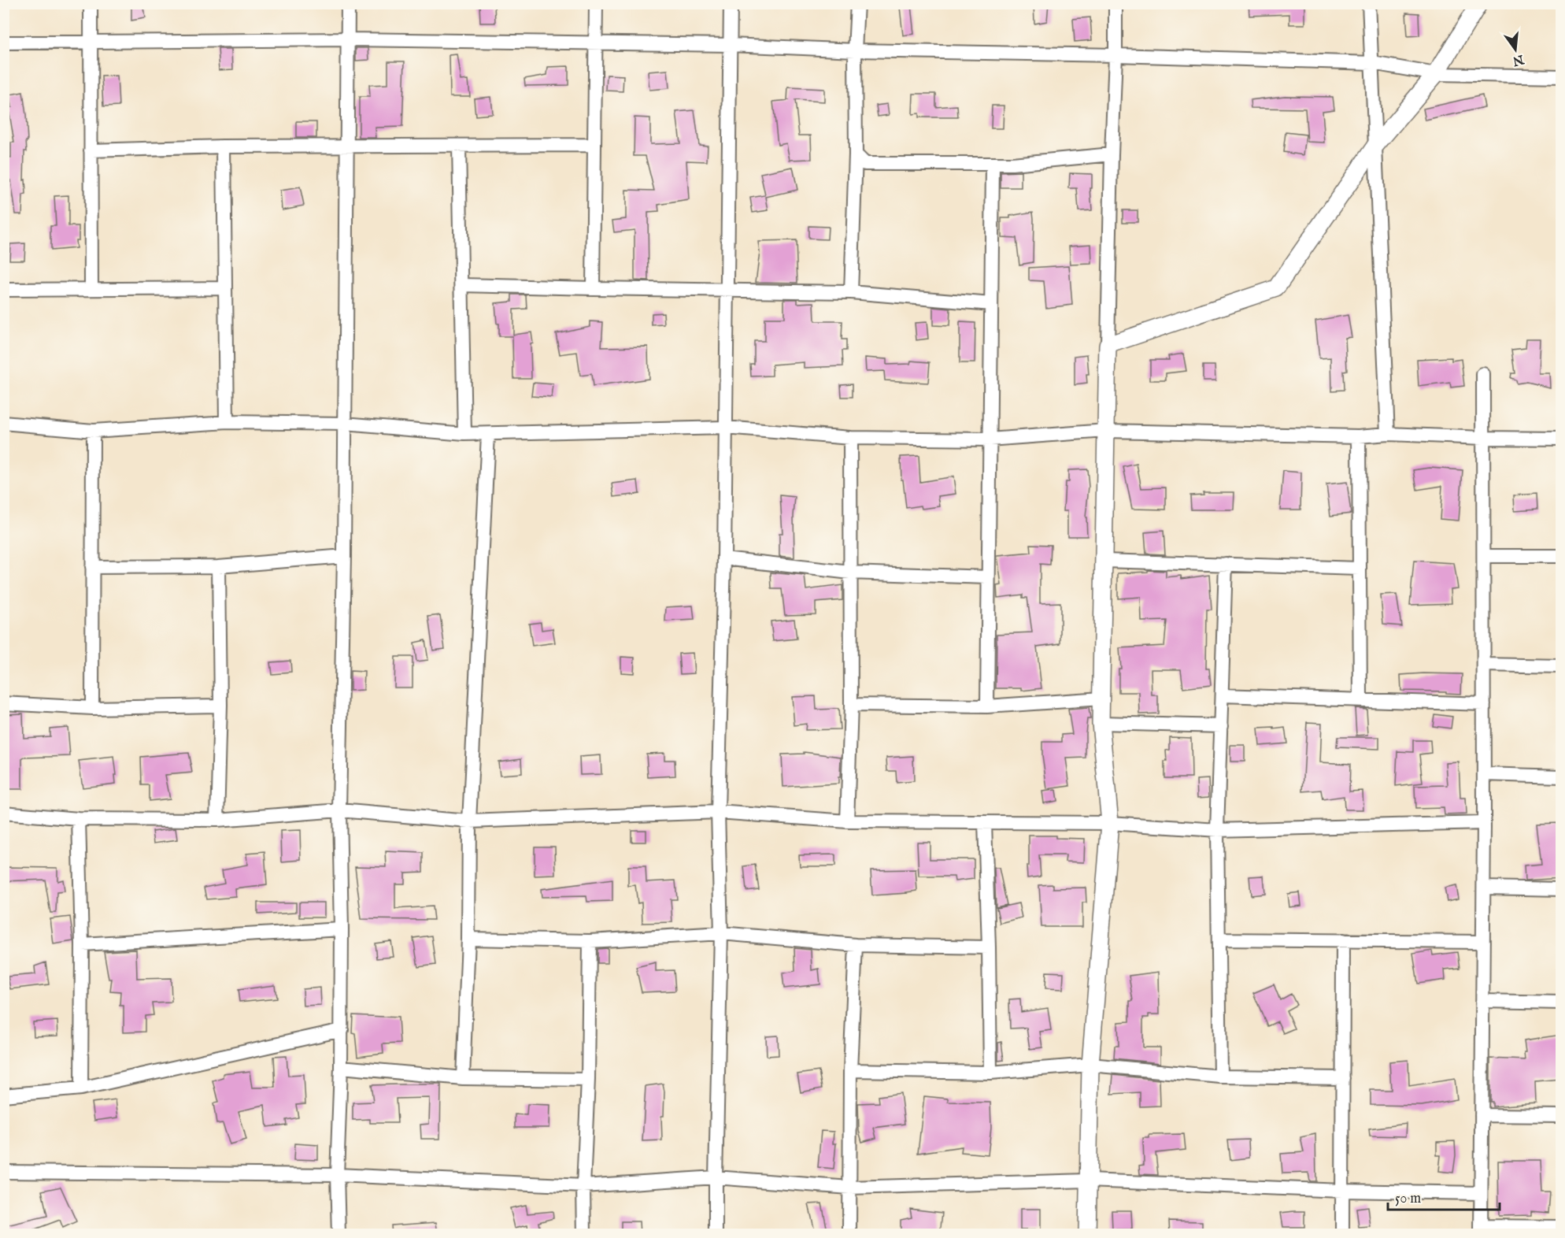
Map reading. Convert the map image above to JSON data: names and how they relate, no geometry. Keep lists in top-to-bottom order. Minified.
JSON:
{"scale_bar":"50 m","north":"bottom"}
